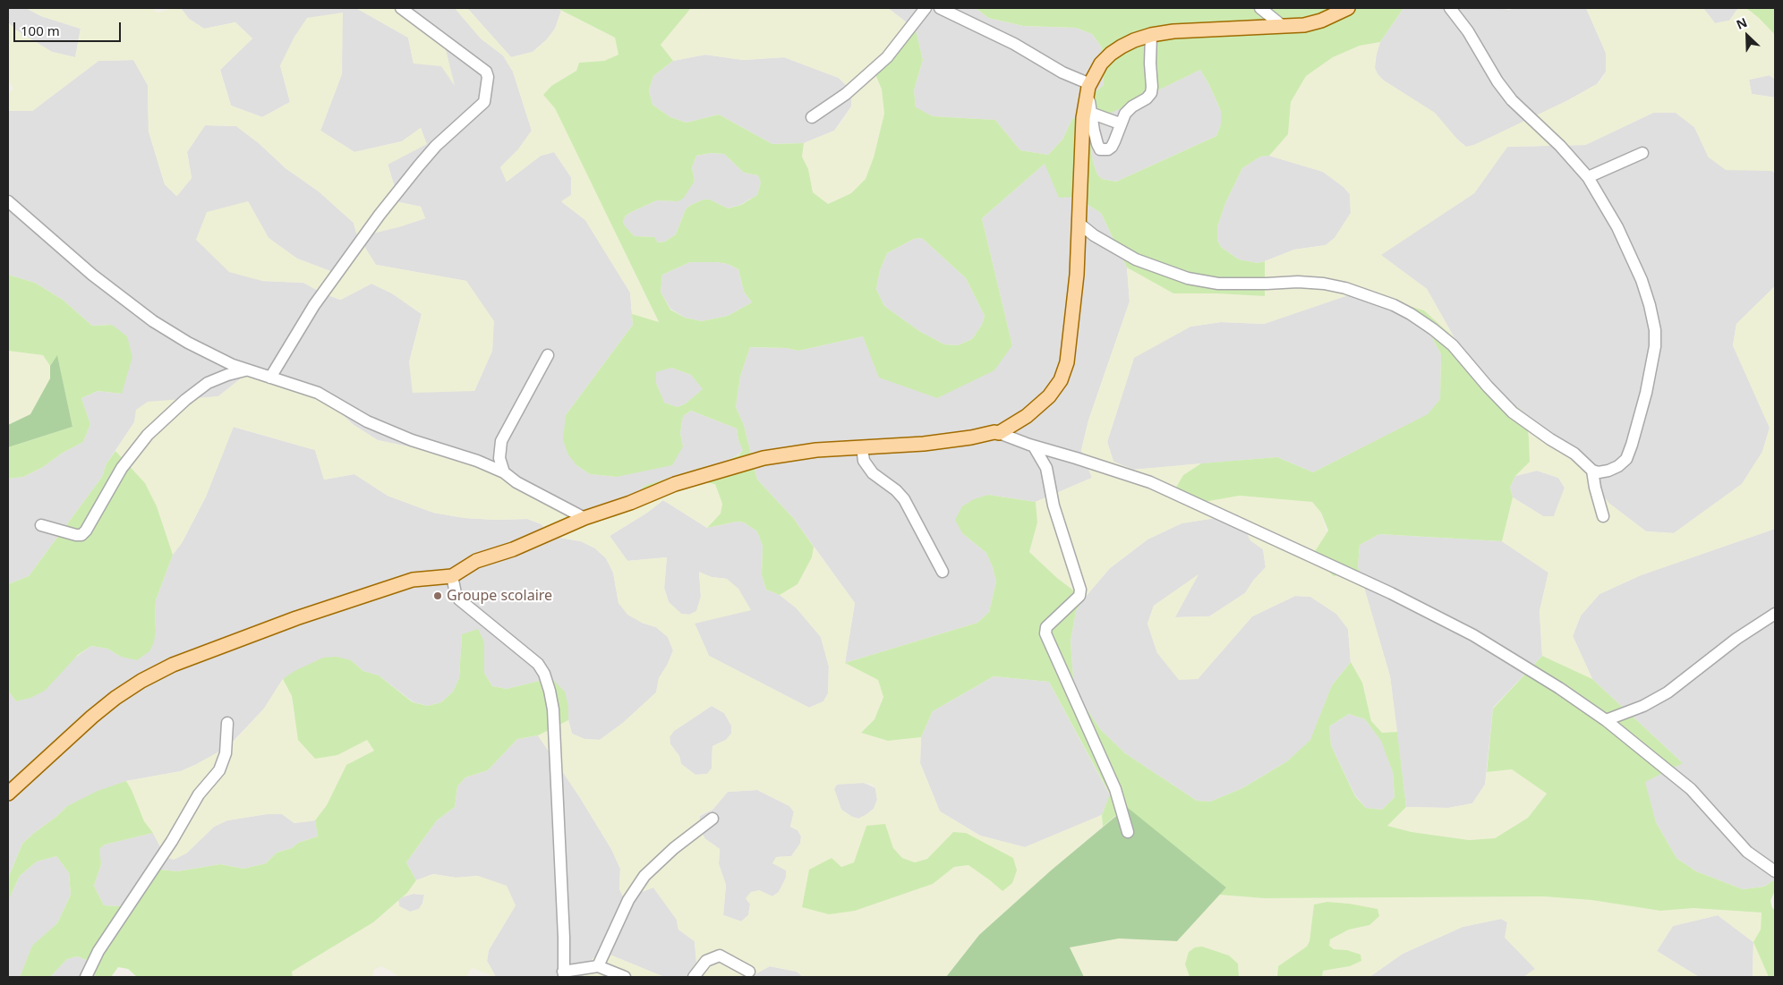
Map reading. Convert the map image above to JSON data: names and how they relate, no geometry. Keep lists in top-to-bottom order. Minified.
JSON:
{"places":["Groupe scolaire"],"scale_bar":"100 m","north":"top left"}
